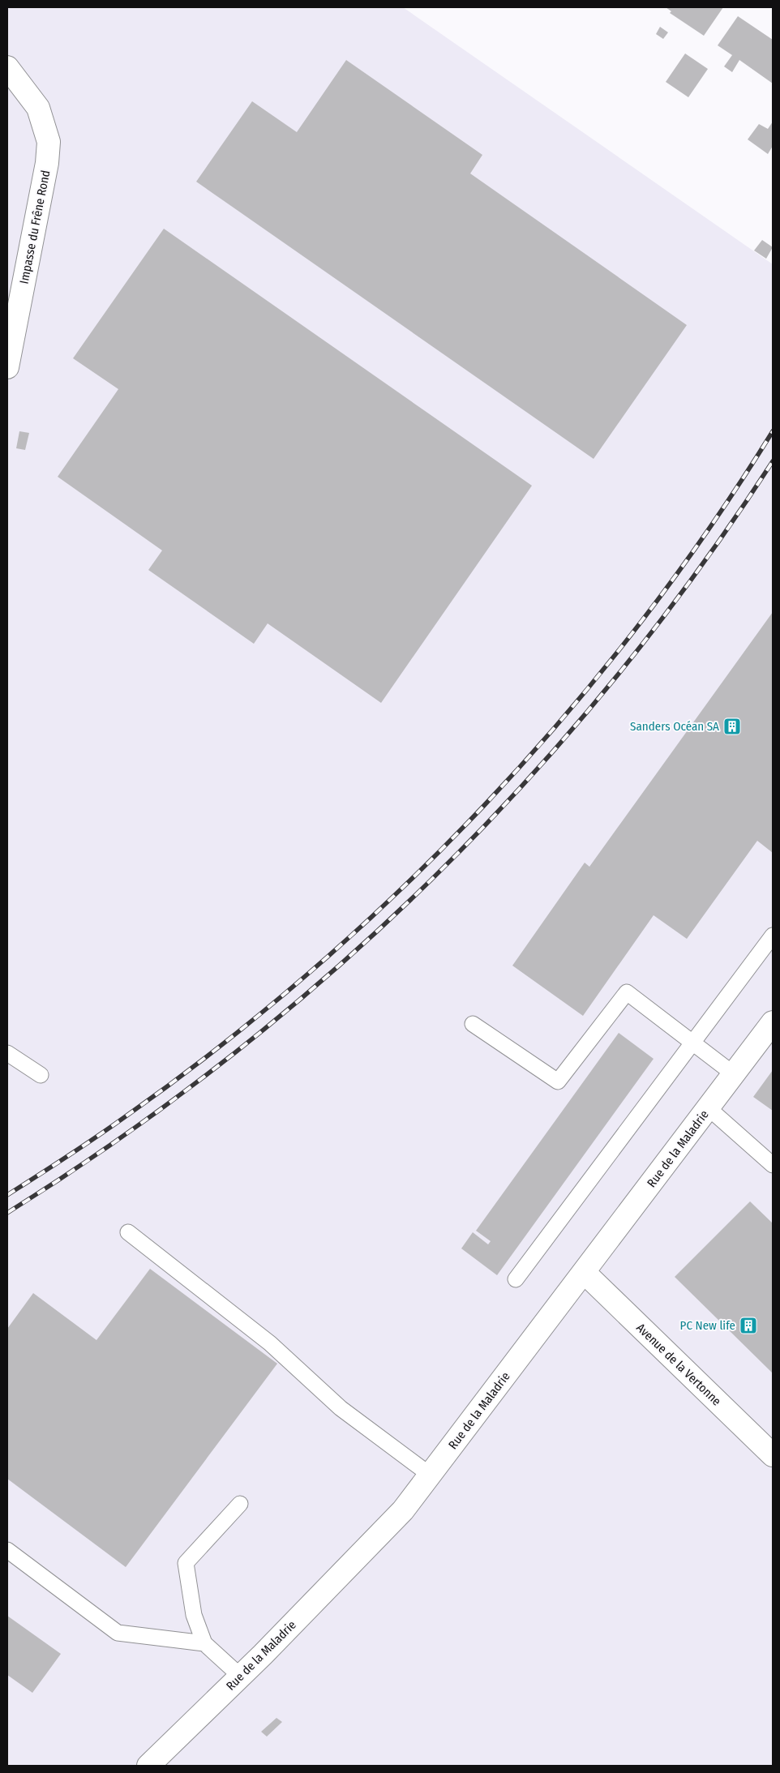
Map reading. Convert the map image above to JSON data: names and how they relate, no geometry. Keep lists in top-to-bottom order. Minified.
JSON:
{"streets":{"street":["Impasse du Frêne Rond","Rue de la Maladrie","Avenue de la Vertonne"]},"crossings":[["Rue de la Maladrie","Avenue de la Vertonne"]],"places":{"building":["Sanders Océan SA","PC New life"]}}
